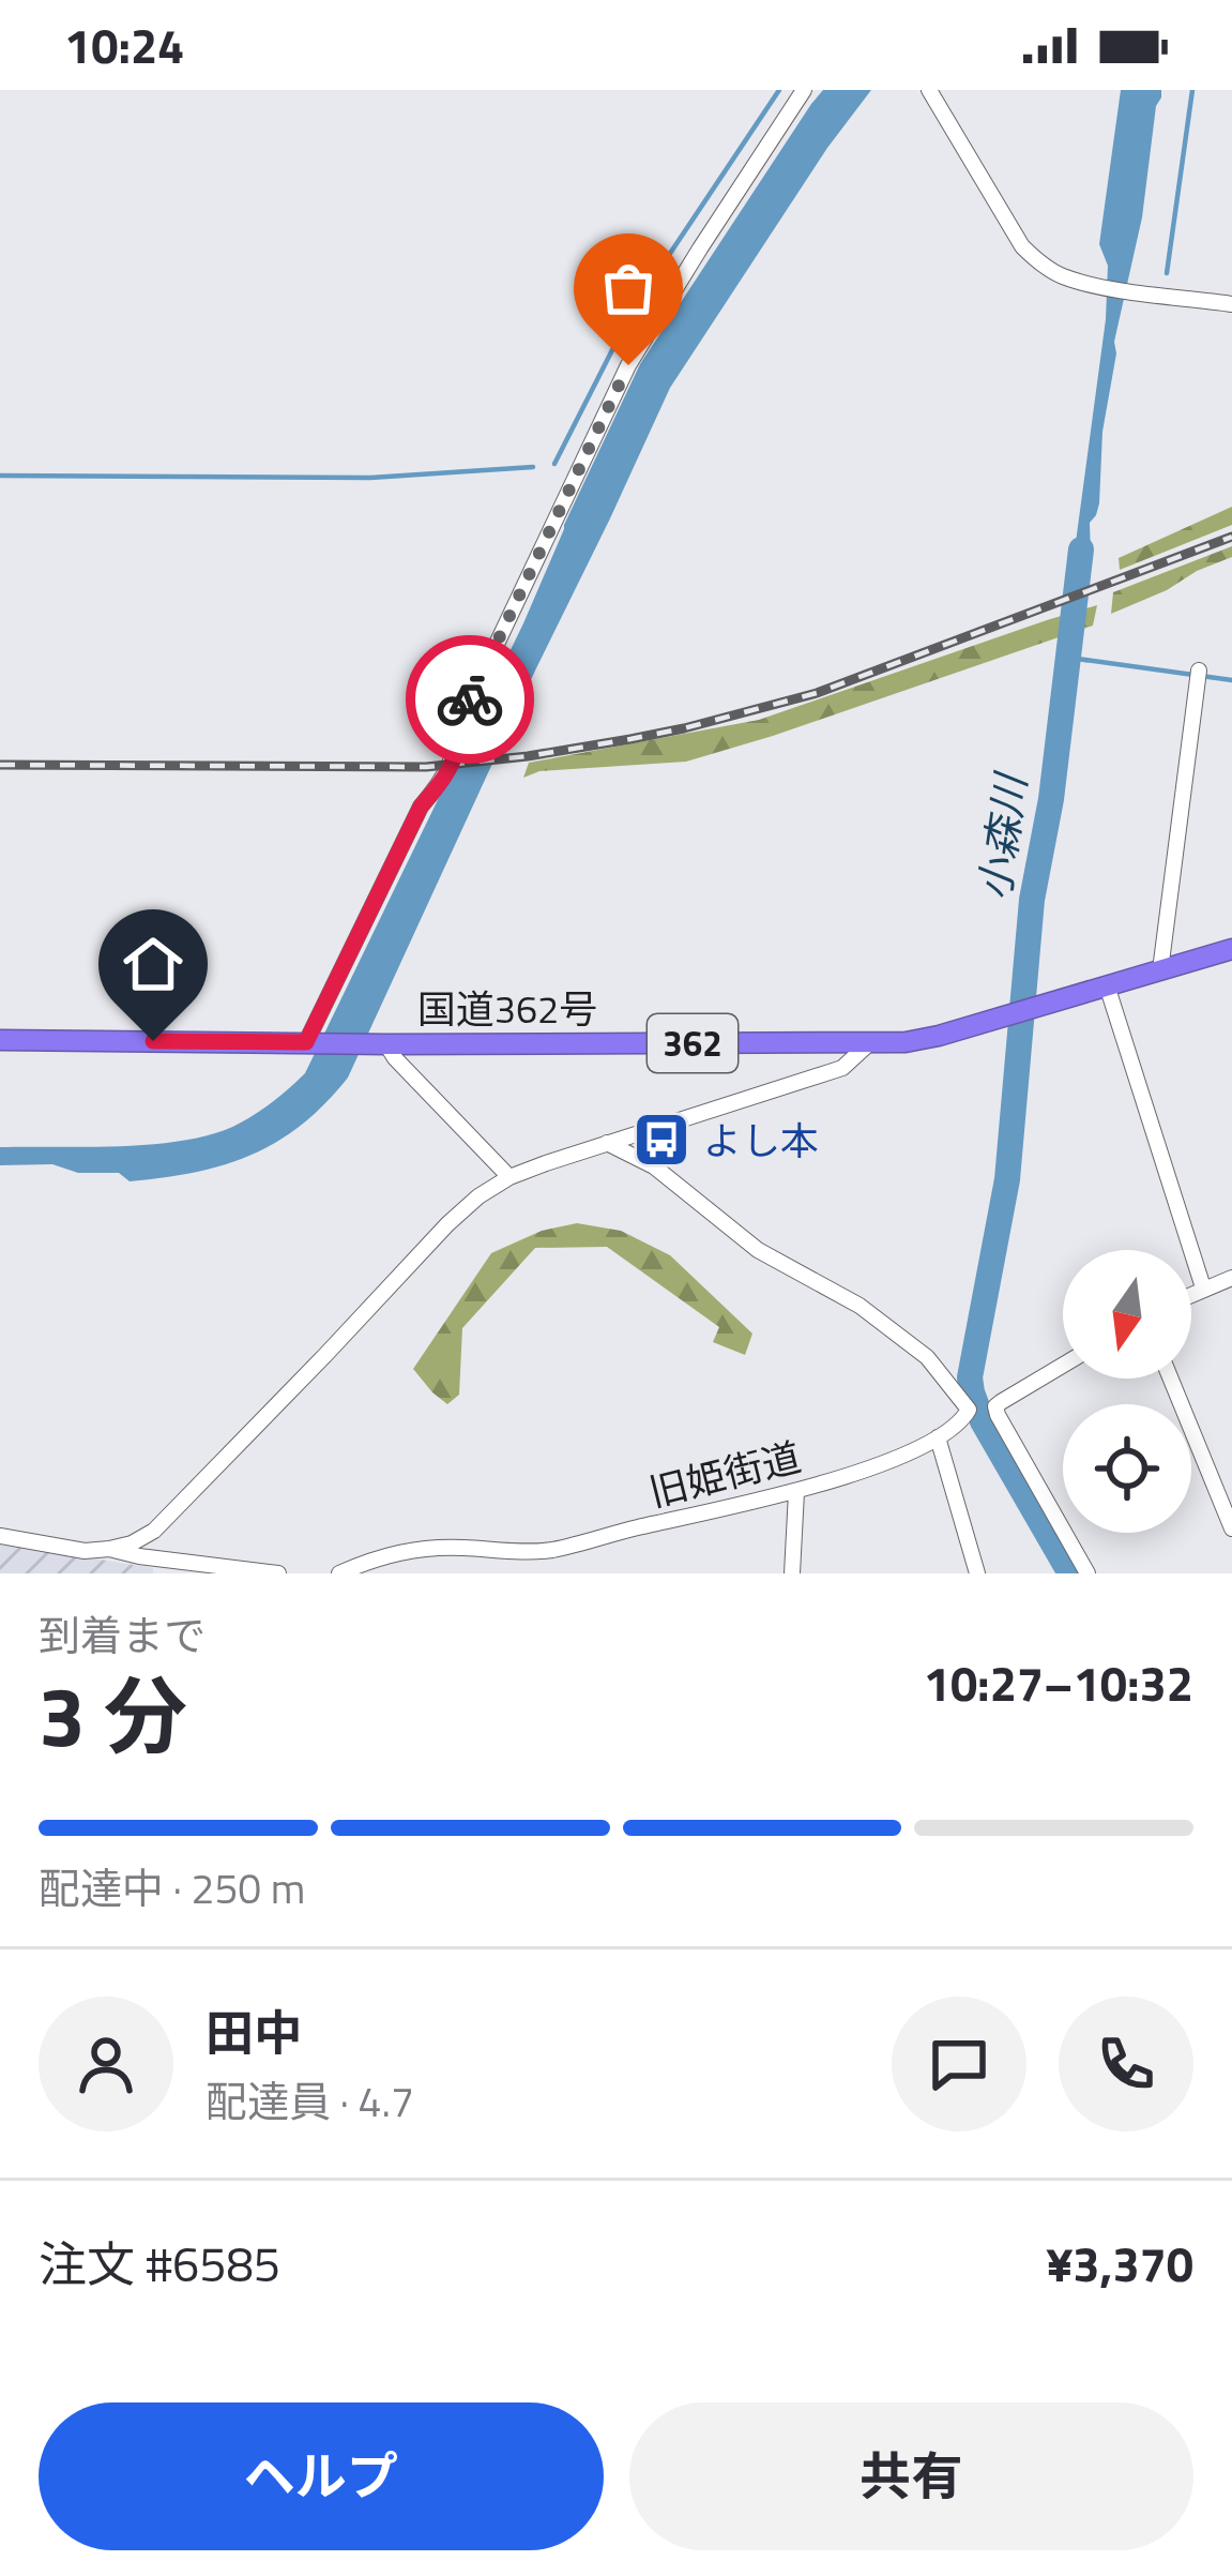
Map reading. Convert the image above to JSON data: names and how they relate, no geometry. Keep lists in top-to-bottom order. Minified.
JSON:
{"streets":{"highway":["国道362号","362"],"street":["旧姫街道"]},"water":["小森川"],"places":{"bus stop":["よし本"]},"north":"bottom","page":{"status":"10:24","heading":["3 分","到着まで","10:27–10:32"],"panel":["田中","配達員 · 4.7","注文 #6585","¥3,370"],"bar":"配達中 · 250 m","buttons":["ヘルプ","共有"]}}
